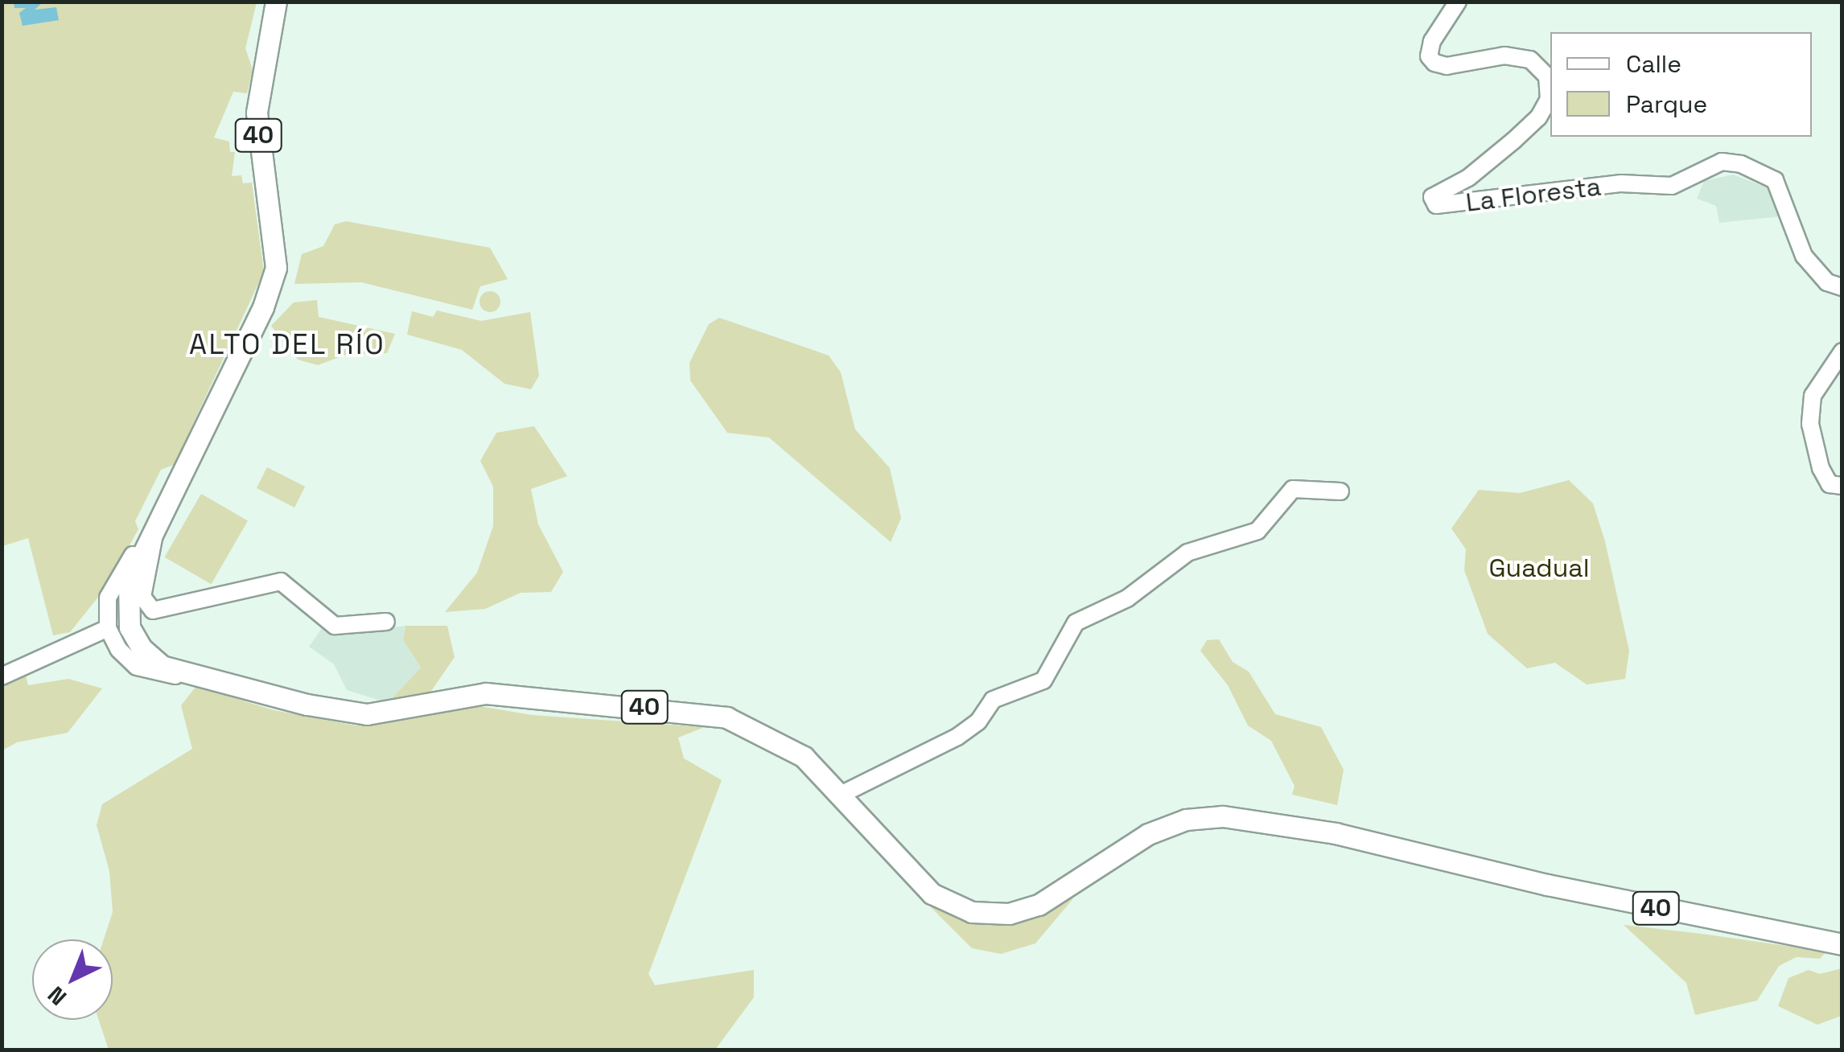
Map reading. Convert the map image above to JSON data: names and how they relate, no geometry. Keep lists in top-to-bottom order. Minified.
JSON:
{"streets":{"main road":["40"],"street":["La Floresta"]},"districts":["ALTO DEL RÍO"],"parks":["Guadual"],"legend":["Calle","Parque"],"north":"bottom left"}
